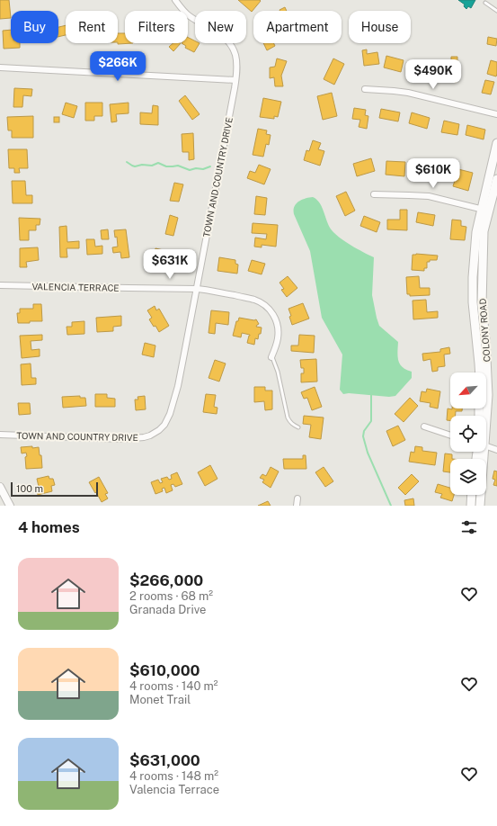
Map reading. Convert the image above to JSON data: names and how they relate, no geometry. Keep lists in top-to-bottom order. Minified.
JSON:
{"streets":{"main road":["COLONY ROAD"],"street":["TOWN AND COUNTRY DRIVE","VALENCIA TERRACE"]},"crossings":[["TOWN AND COUNTRY DRIVE","VALENCIA TERRACE"]],"scale_bar":"100 m","north":"bottom left","page":{"chip":["Buy","Rent","Filters","New","Apartment","House"],"price":["$266K","$490K","$610K","$631K"],"scale":"100 m","heading":"4 homes","list":[{"name":"$266,000","note":"2 rooms · 68 m² · Granada Drive"},{"name":"$610,000","note":"4 rooms · 140 m² · Monet Trail"},{"name":"$631,000","note":"4 rooms · 148 m² · Valencia Terrace"}]}}
